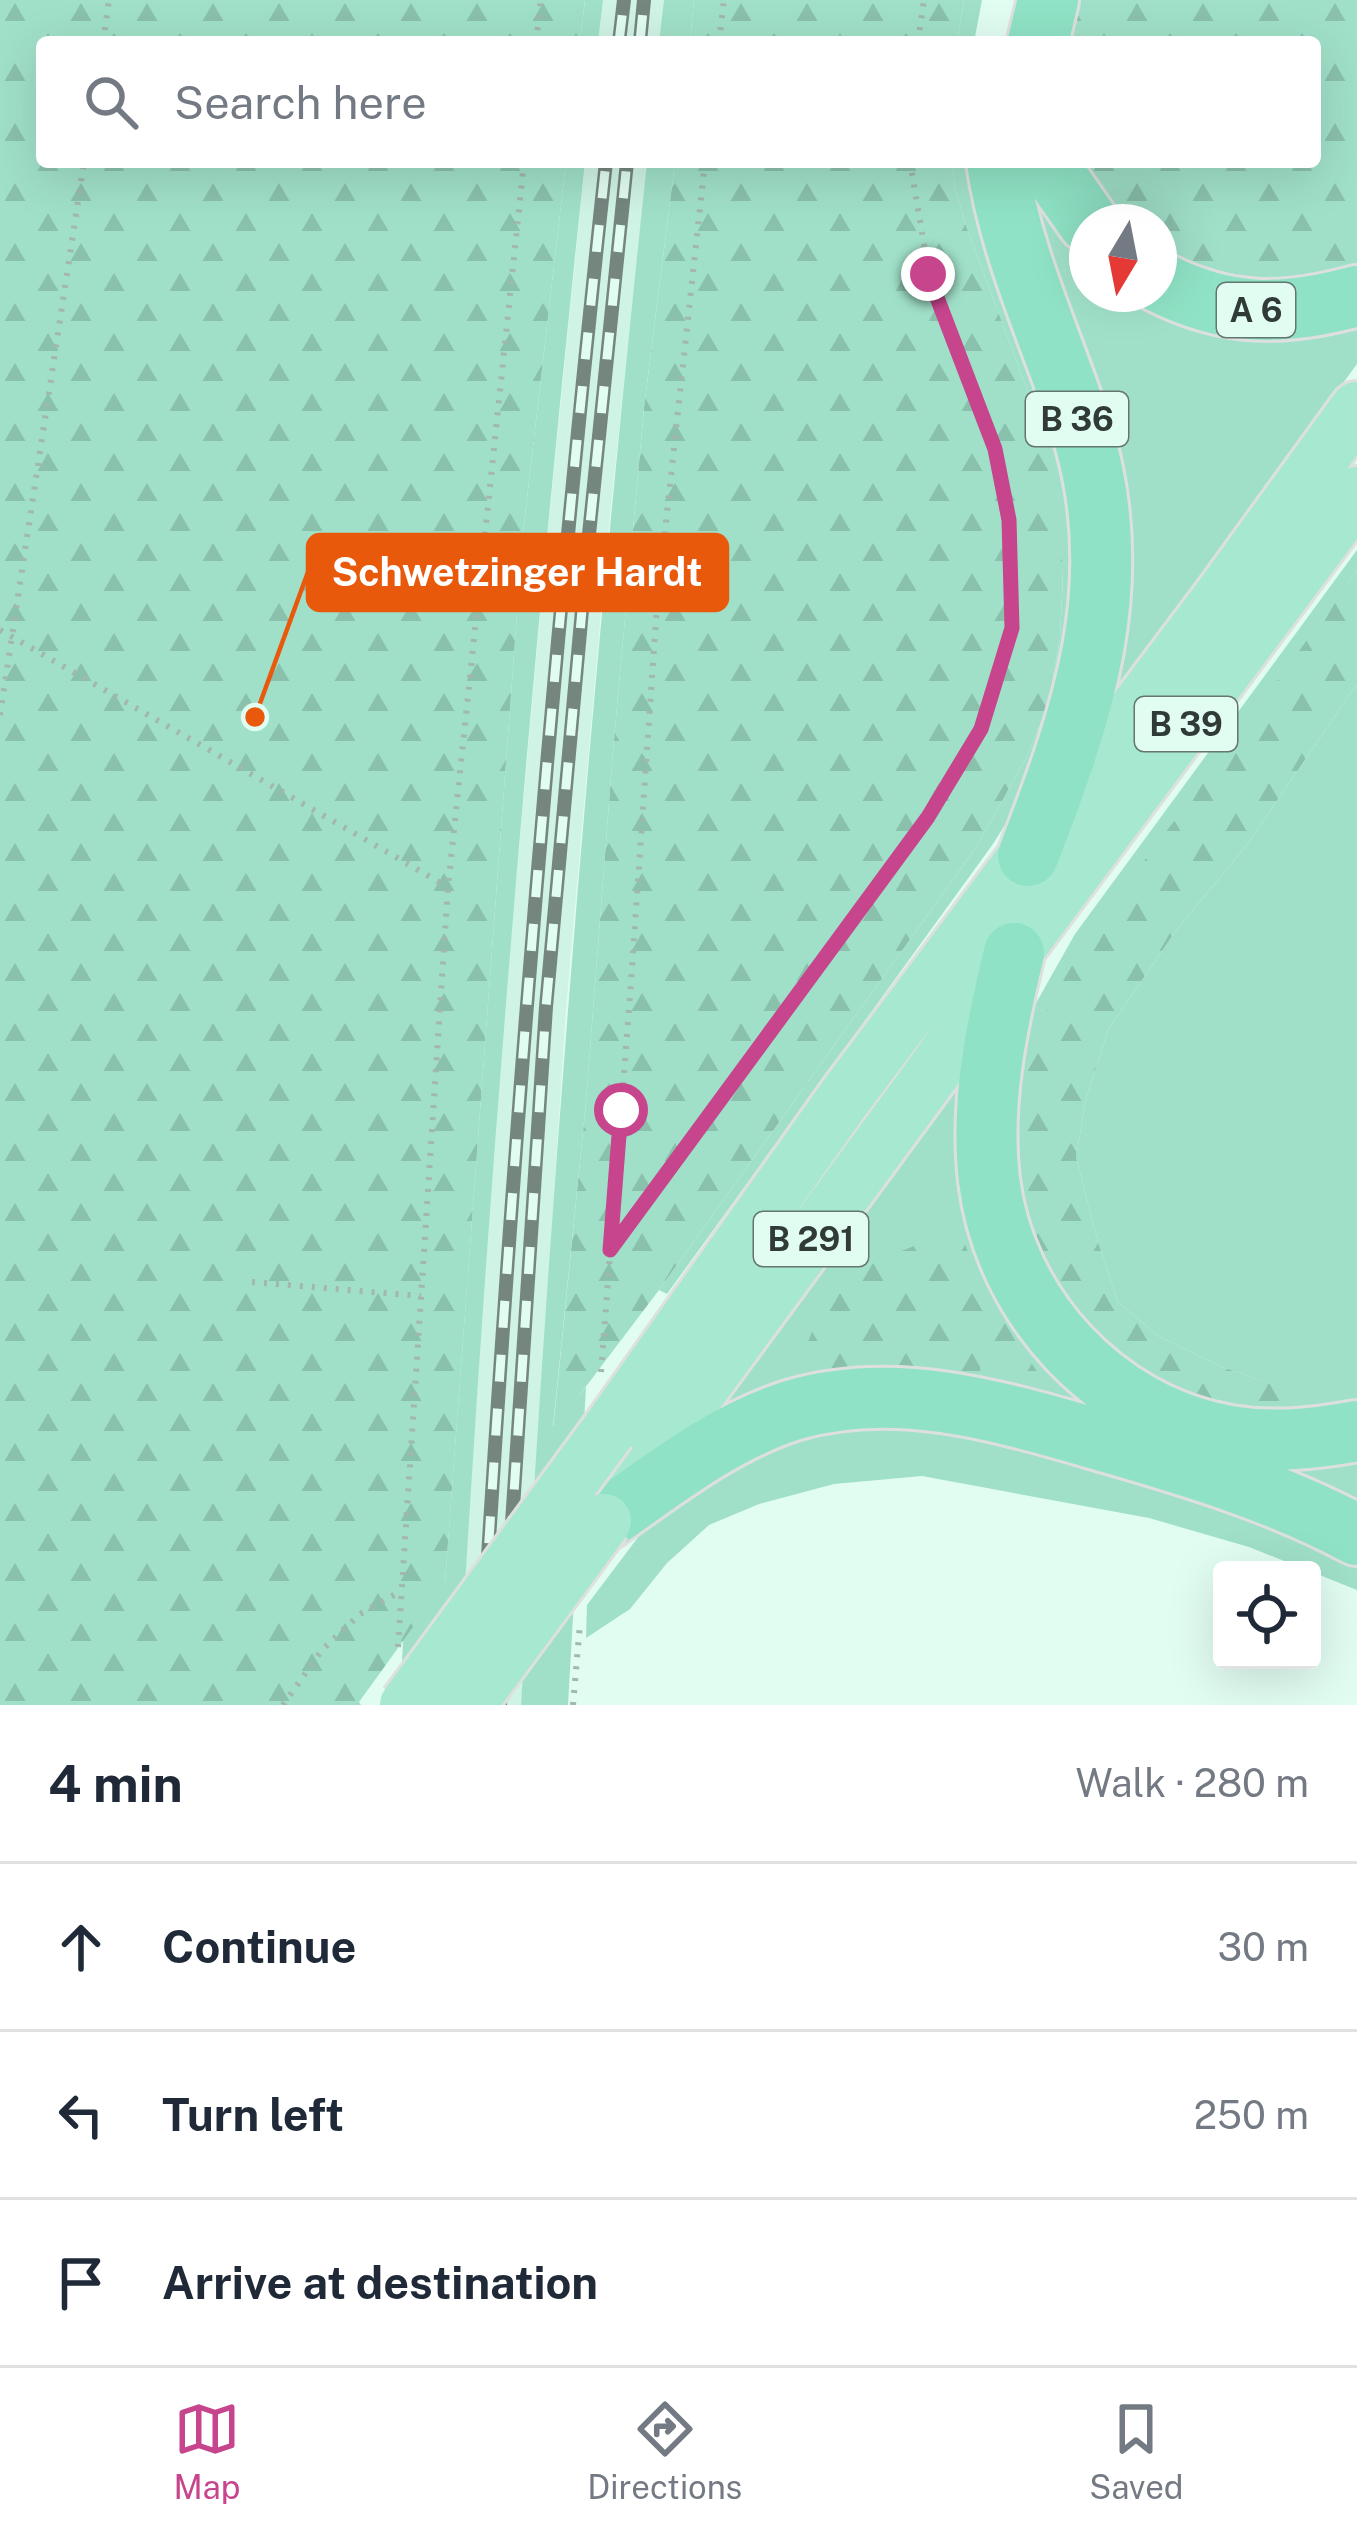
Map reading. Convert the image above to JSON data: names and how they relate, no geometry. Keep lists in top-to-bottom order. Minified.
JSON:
{"streets":{"highway":["A 6","B 36","B 39","B 291"]},"crossings":[["B 36","B 291"],["B 39","B 291"]],"places":["Schwetzinger Hardt"],"north":"bottom","page":{"search":"Search here","heading":["4 min","Walk · 280 m"],"list":[["Continue","30 m"],["Turn left","250 m"],"Arrive at destination"],"nav":["Map","Directions","Saved"]}}
